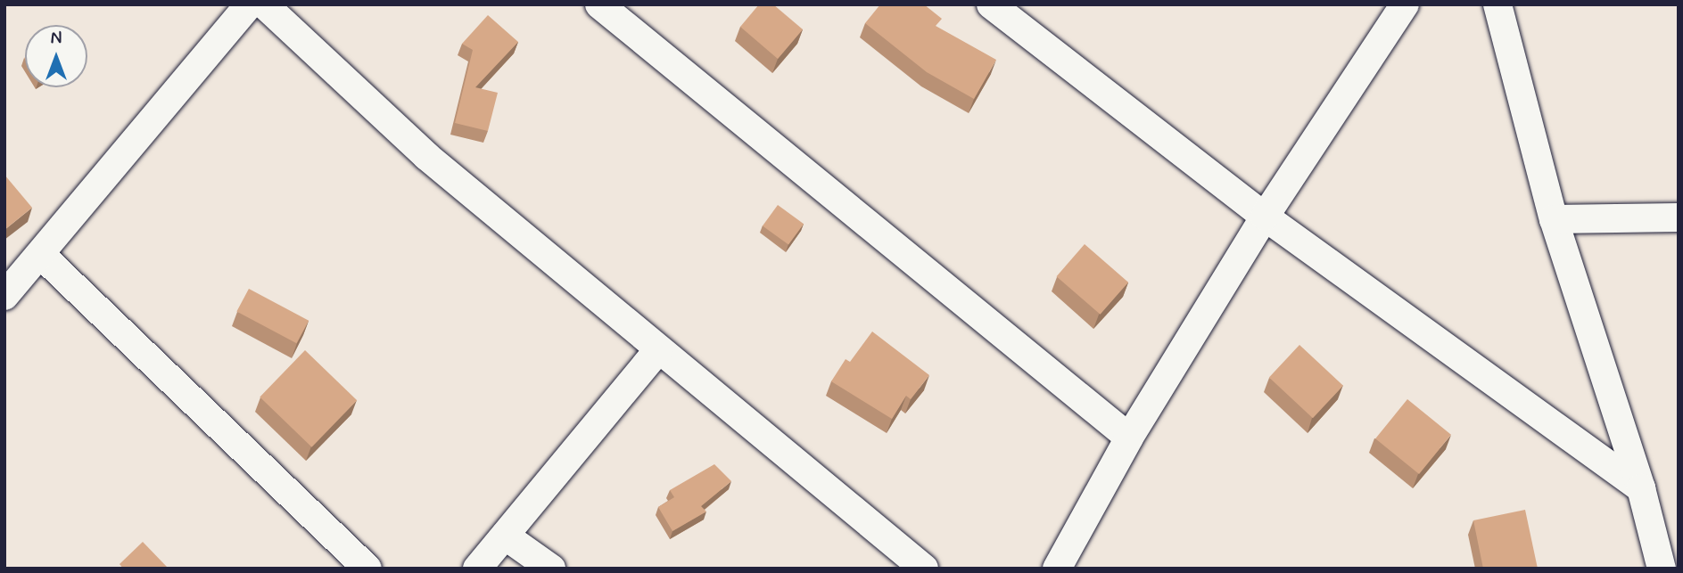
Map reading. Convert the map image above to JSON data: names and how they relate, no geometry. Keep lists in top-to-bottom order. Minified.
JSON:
{"north":"top"}
